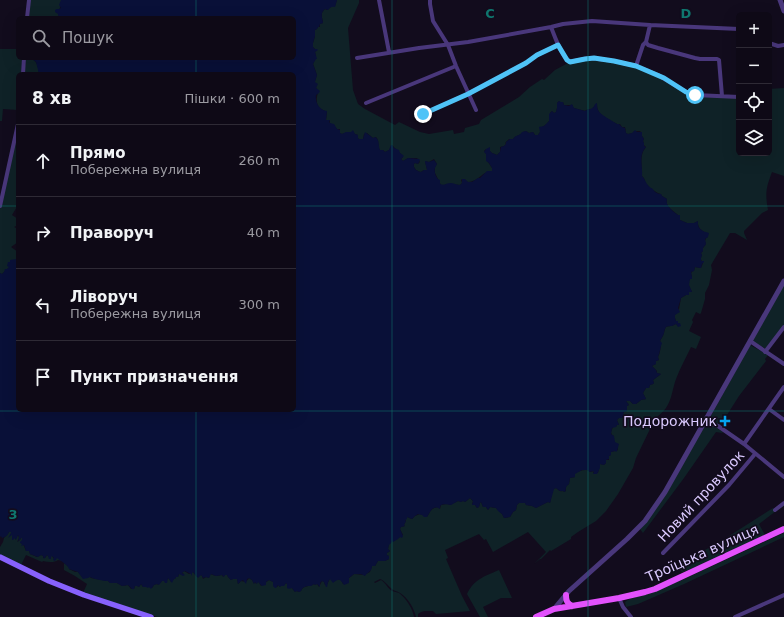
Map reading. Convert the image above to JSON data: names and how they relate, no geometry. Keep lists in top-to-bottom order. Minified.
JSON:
{"streets":{"main road":["Троїцька вулиця"],"street":["Новий провулок"]},"places":{"health":["Подорожник"]},"page":{"map_buttons":["+","−"],"search":"Пошук","heading":["8 хв","Пішки · 600 m"],"list":[["Прямо","Побережна вулиця","260 m"],["Праворуч","40 m"],["Ліворуч","Побережна вулиця","300 m"],"Пункт призначення"]},"grid":{"columns":["C","D"],"rows":["3"]}}
